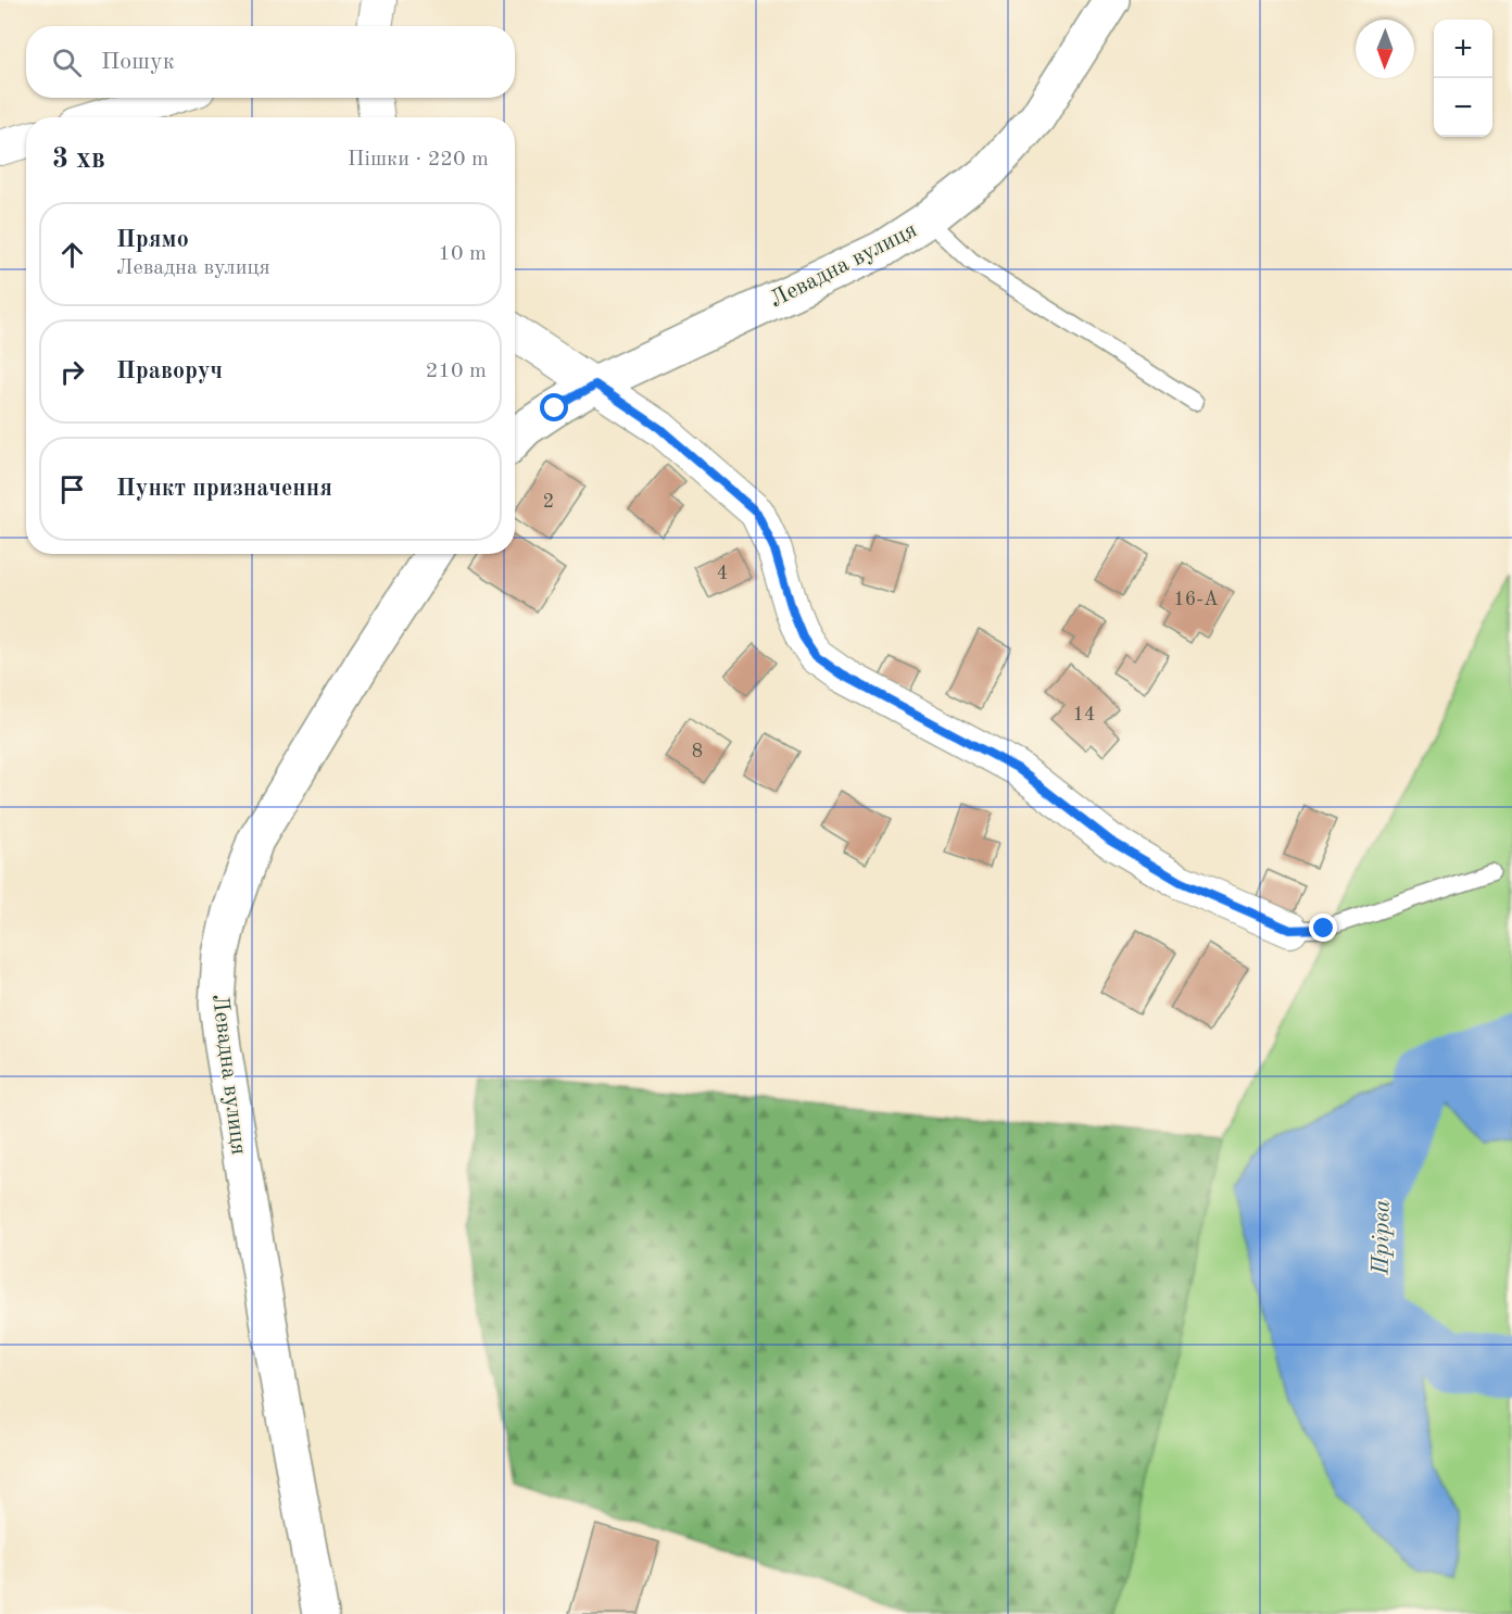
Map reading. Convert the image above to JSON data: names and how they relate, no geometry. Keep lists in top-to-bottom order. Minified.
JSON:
{"streets":{"street":["Левадна вулиця"]},"water":["Прірва"],"house_numbers":["2","4","16-А","14","8"],"north":"bottom","page":{"map_buttons":["+","−"],"search":"Пошук","heading":["3 хв","Пішки · 220 m"],"list":[["Прямо","Левадна вулиця","10 m"],["Праворуч","210 m"],"Пункт призначення"]}}
